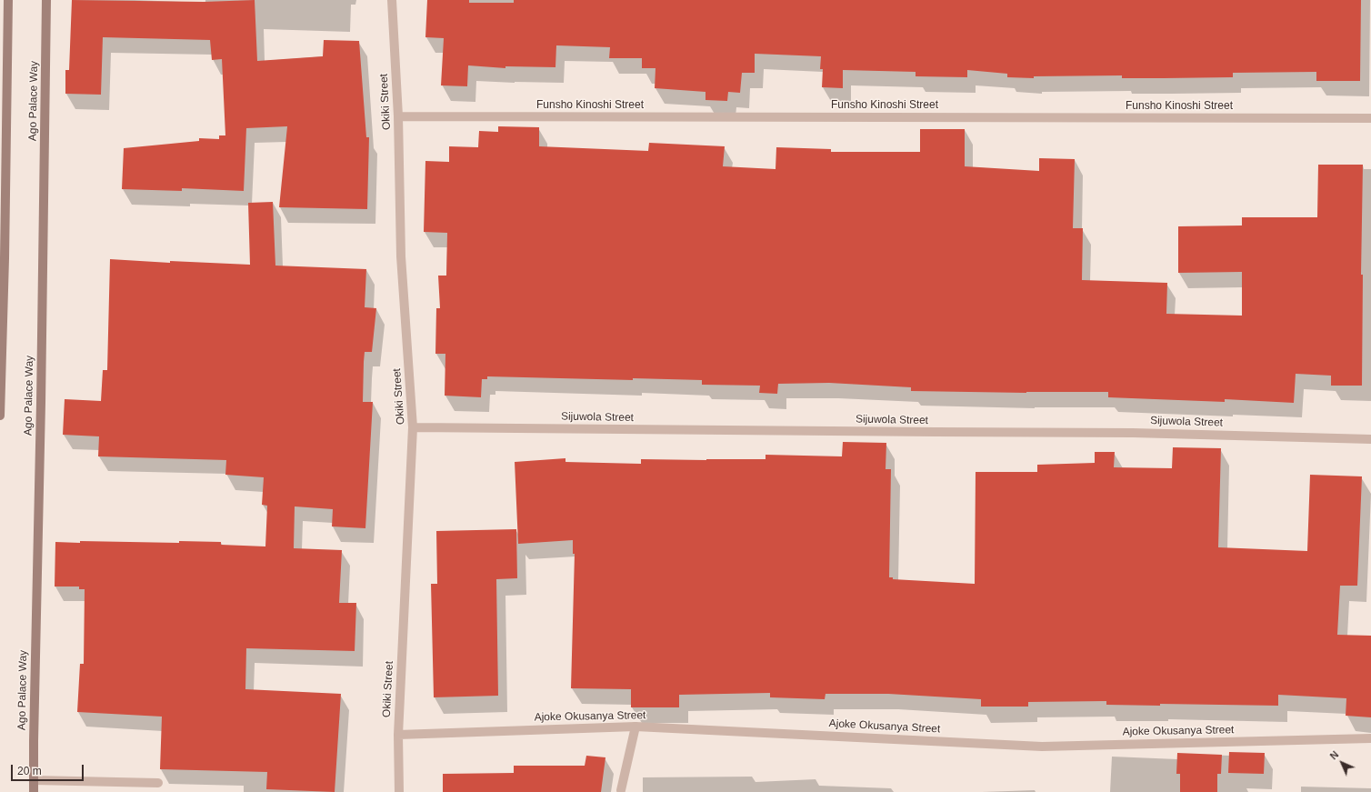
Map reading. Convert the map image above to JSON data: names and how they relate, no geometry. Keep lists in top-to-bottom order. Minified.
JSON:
{"streets":{"main road":["Ago Palace Way"],"street":["Okiki Street","Funsho Kinoshi Street","Sijuwola Street","Ajoke Okusanya Street"]},"crossings":[["Okiki Street","Funsho Kinoshi Street"],["Okiki Street","Sijuwola Street"],["Okiki Street","Ajoke Okusanya Street"]],"scale_bar":"20 m","north":"top left"}
